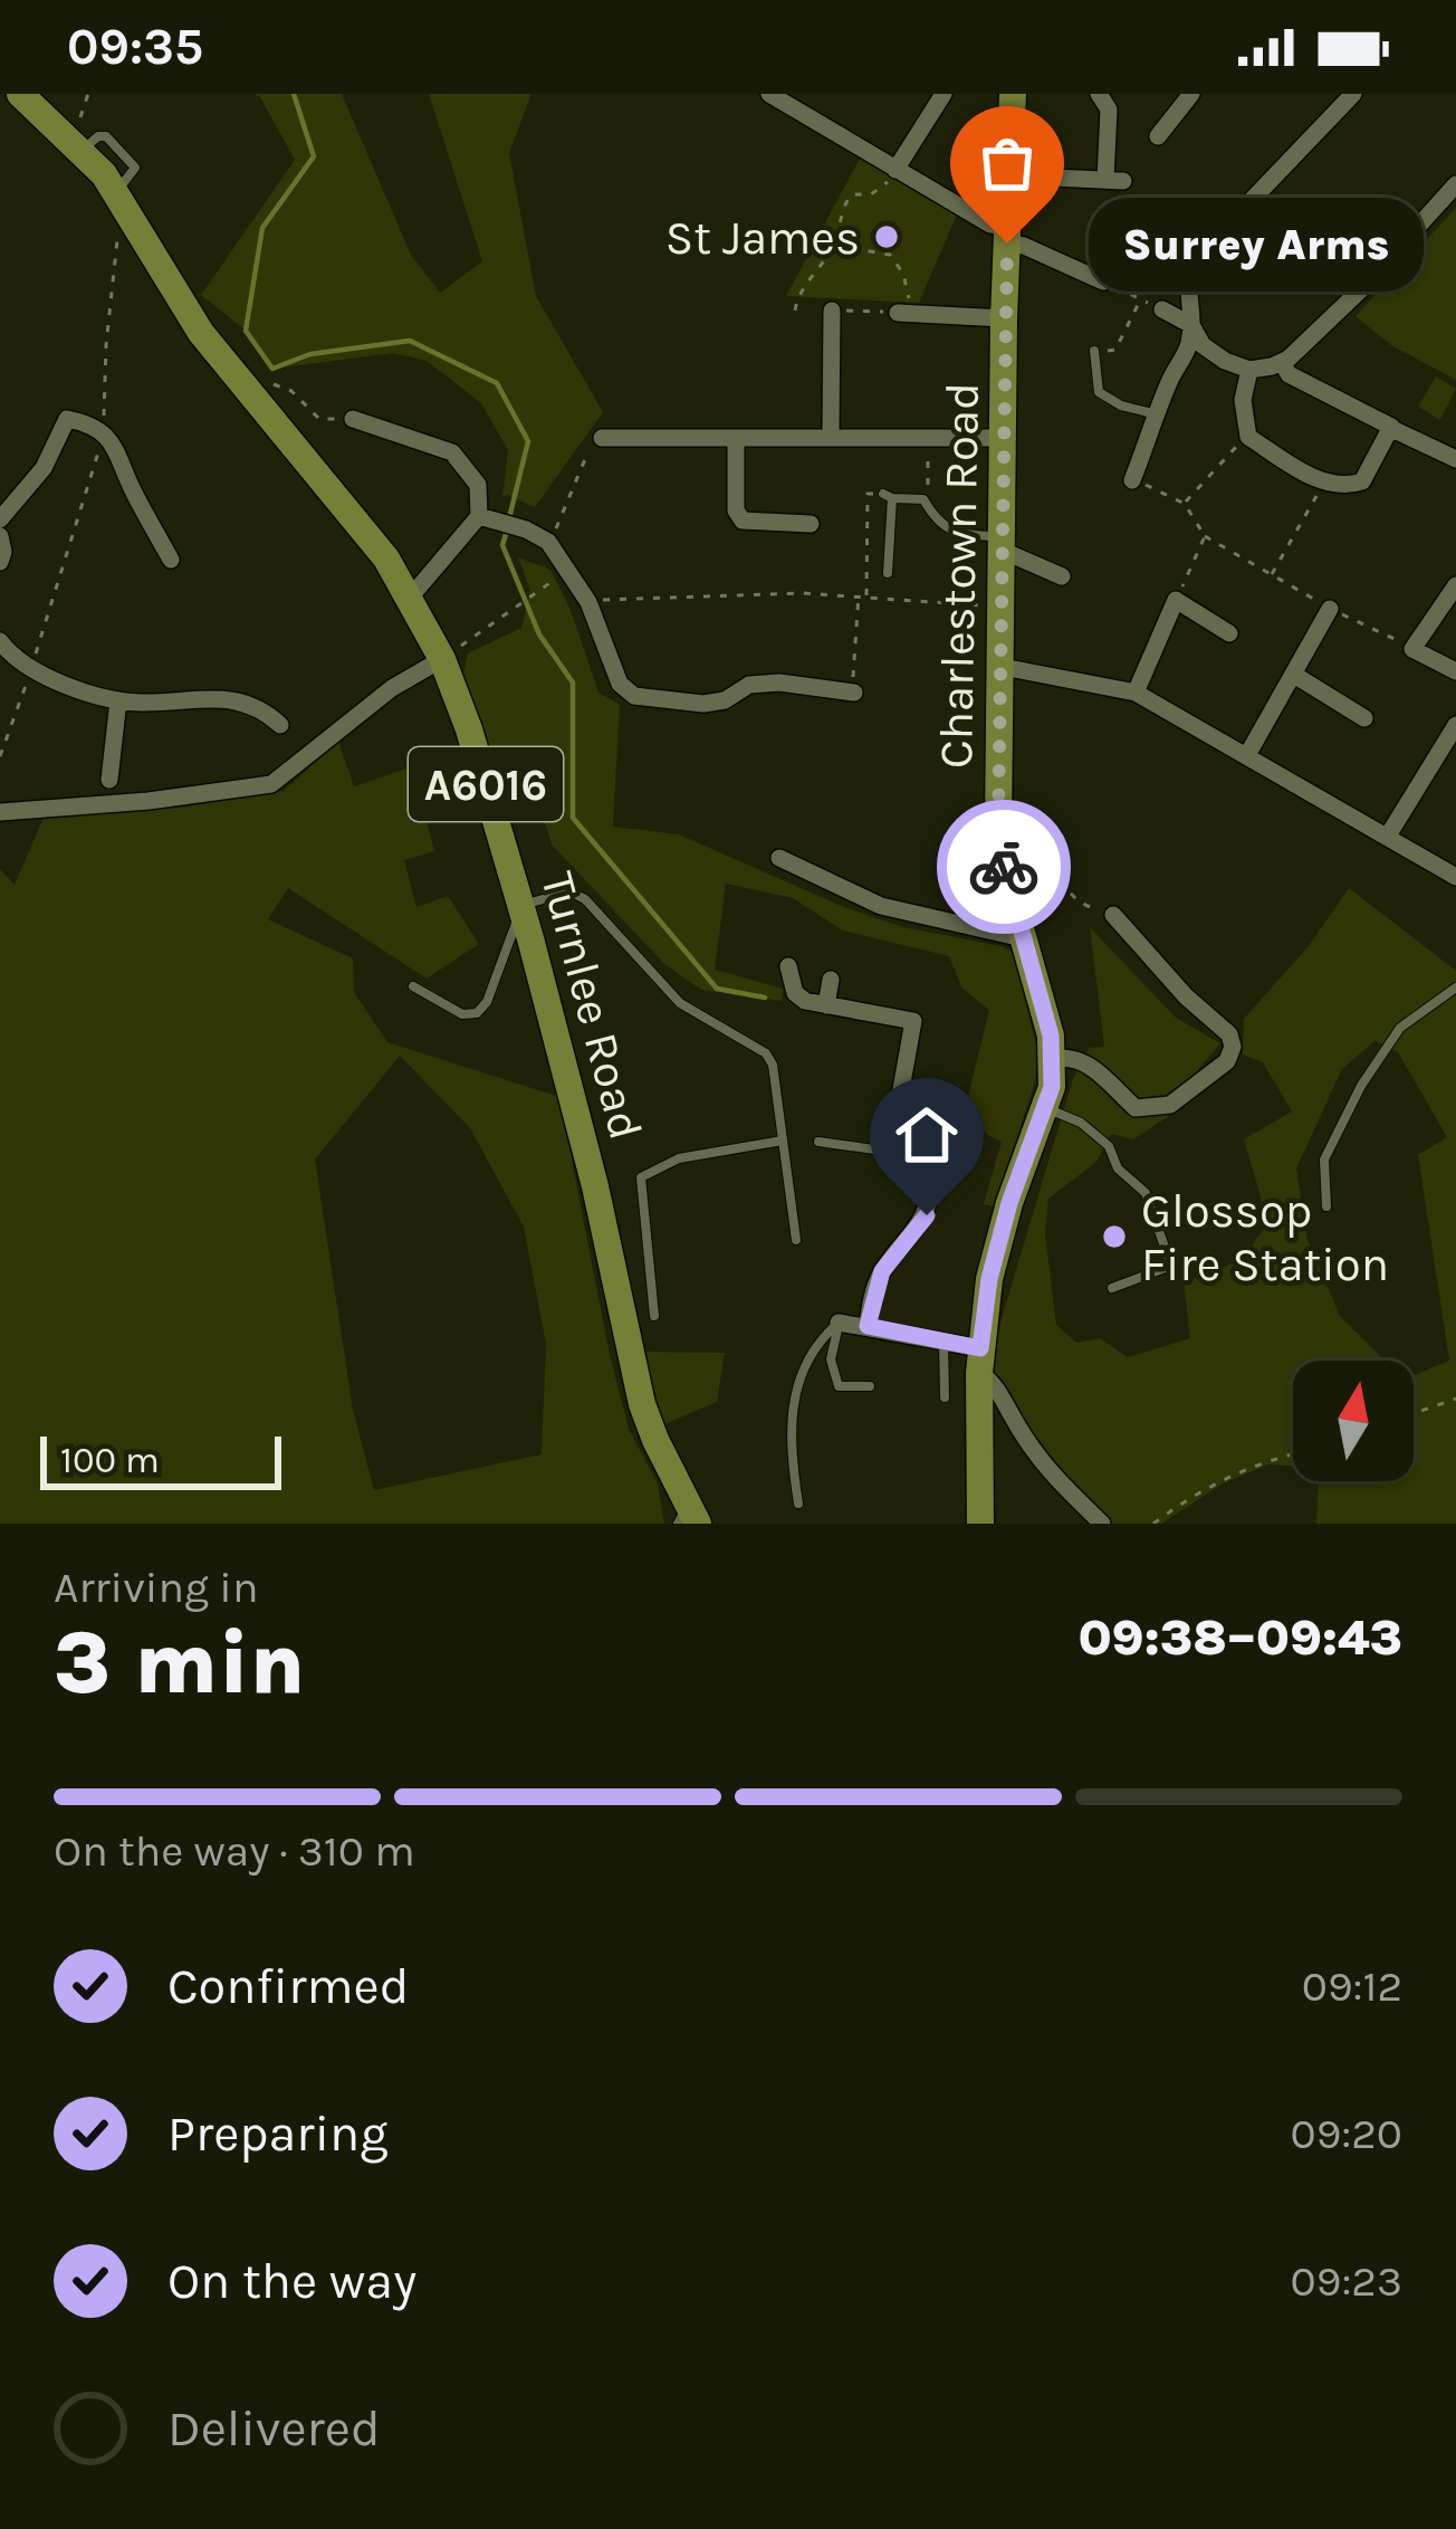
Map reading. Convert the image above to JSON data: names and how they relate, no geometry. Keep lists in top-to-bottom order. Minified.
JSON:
{"streets":{"main road":["Charlestown Road","A6016","Turnlee Road"]},"crossings":[["A6016","Turnlee Road"]],"places":["St James","Surrey Arms","Glossop Fire Station"],"scale_bar":"100 m","north":"top","page":{"status":"09:35","bubble":"Surrey Arms","scale":"100 m","heading":["3 min","Arriving in","09:38–09:43"],"bar":"On the way · 310 m","list":[["Confirmed","09:12"],["Preparing","09:20"],["On the way","09:23"],"Delivered"]}}
